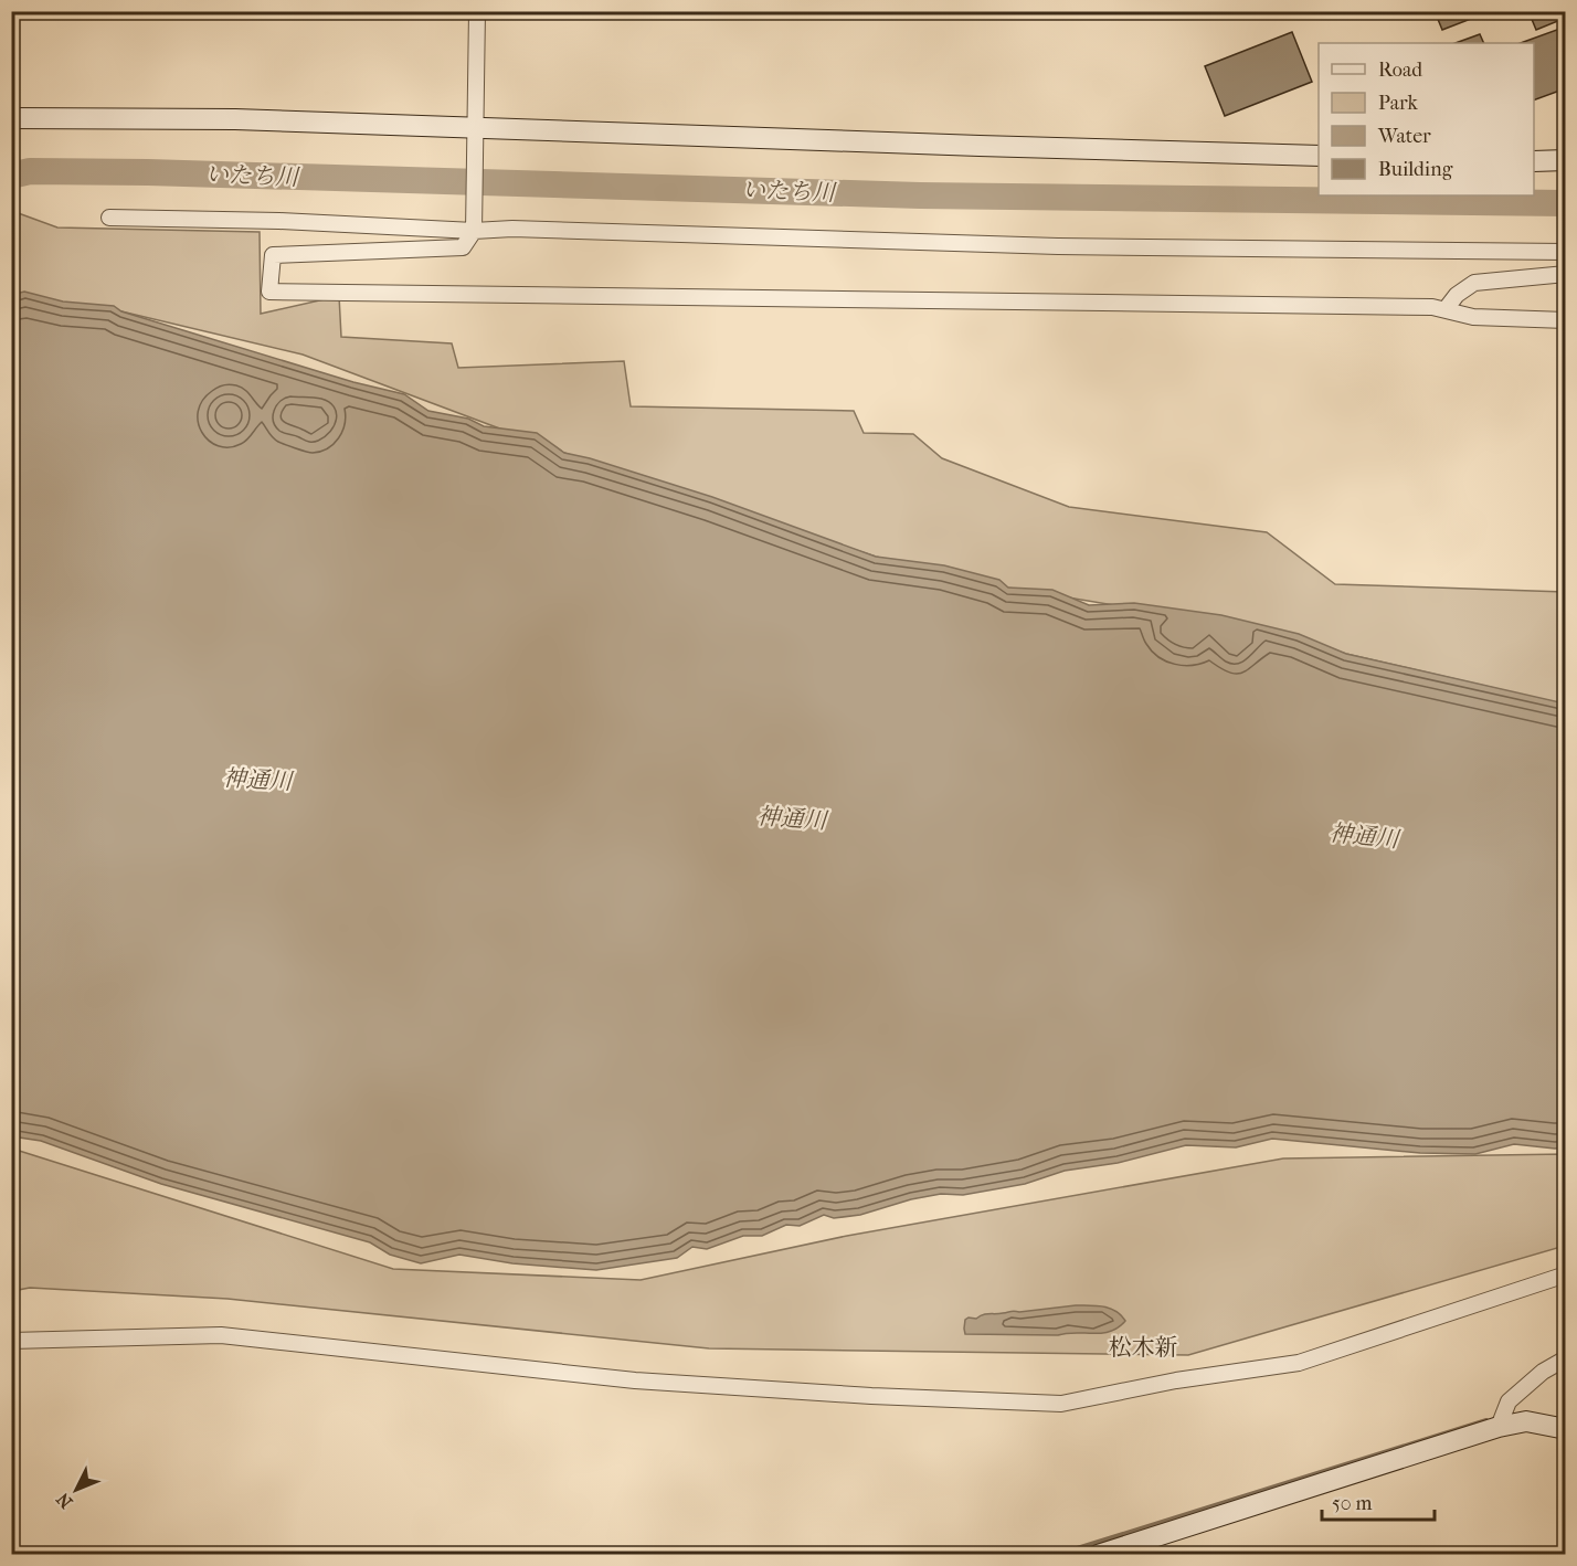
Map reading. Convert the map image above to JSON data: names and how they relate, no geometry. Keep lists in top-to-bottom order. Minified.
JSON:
{"districts":["松木新"],"water":["いたち川","神通川"],"legend":["Road","Park","Water","Building"],"scale_bar":"50 m","north":"bottom left"}
